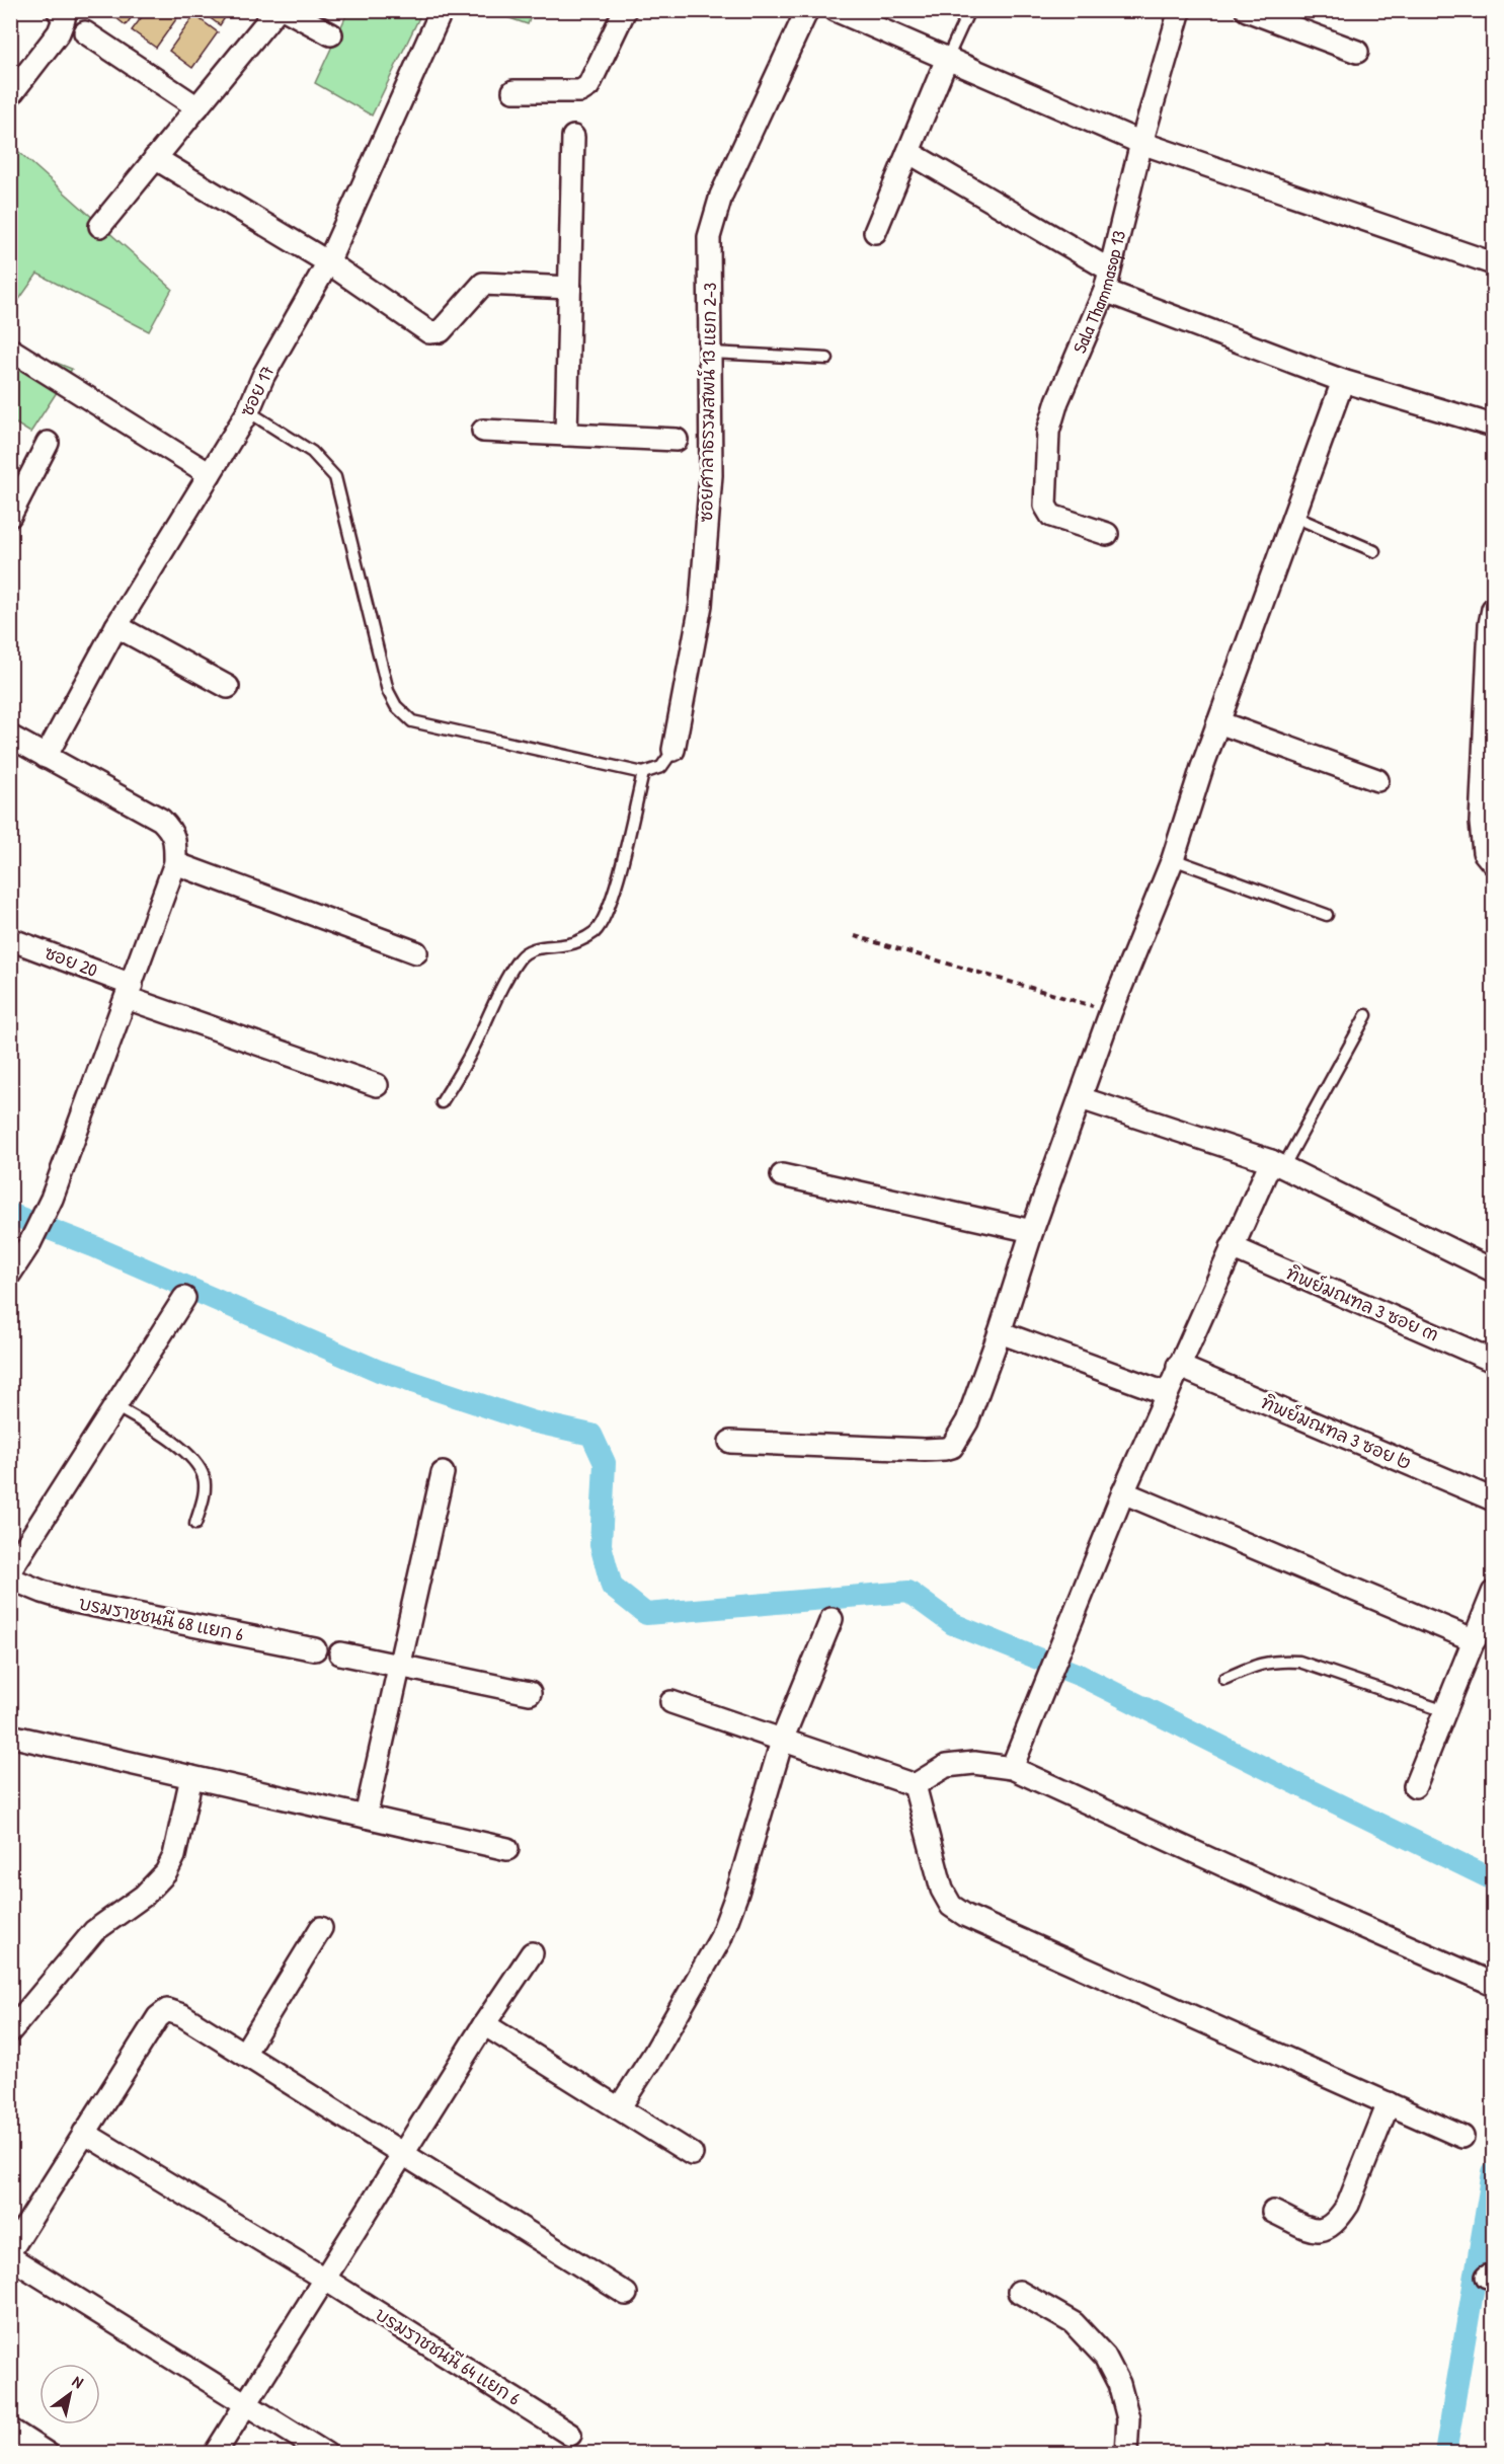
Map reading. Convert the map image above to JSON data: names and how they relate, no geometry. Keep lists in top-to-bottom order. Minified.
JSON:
{"streets":{"street":["Sala Thammasop 13","ซอย 17","ซอยศาลาธรรมสพน์ 13 แยก 2-3","ซอย 20","ทิพย์มณฑล 3 ซอย ๓","ทิพย์มณฑล 3 ซอย ๒","บรมราชชนนี 68 แยก 6","บรมราชชนนี 64 แยก 6"]},"north":"top right"}
